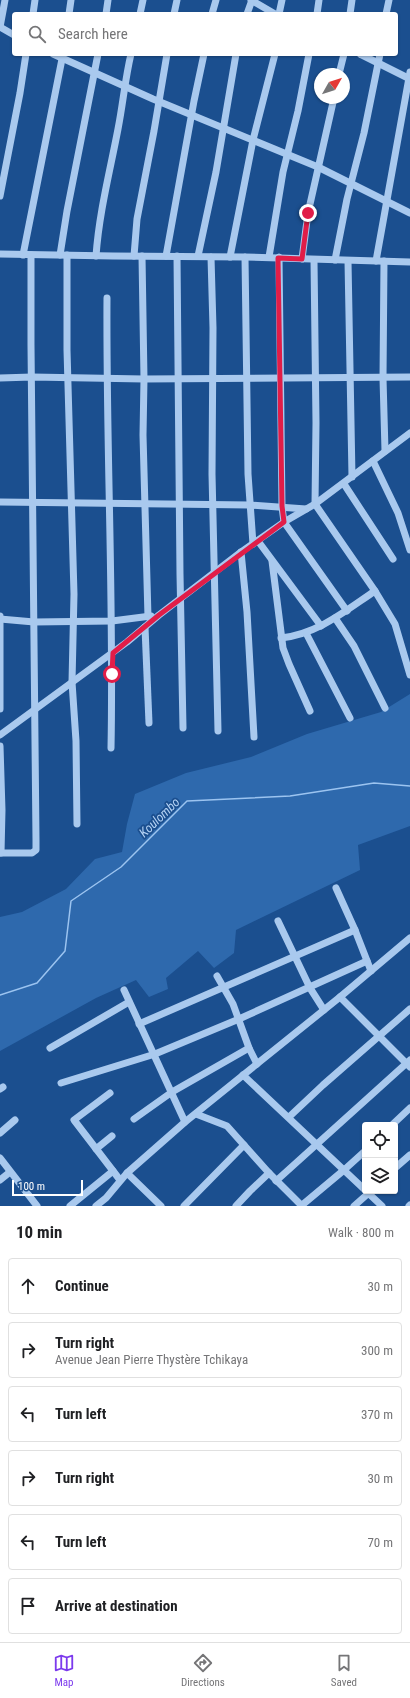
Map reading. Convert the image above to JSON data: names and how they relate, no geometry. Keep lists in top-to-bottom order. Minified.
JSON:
{"water":["Koulombo"],"scale_bar":"100 m","north":"top right","page":{"search":"Search here","scale":"100 m","heading":["10 min","Walk · 800 m"],"list":[["Continue","30 m"],["Turn right","Avenue Jean Pierre Thystère Tchikaya","300 m"],["Turn left","370 m"],["Turn right","30 m"],["Turn left","70 m"],"Arrive at destination"],"nav":["Map","Directions","Saved"]}}
